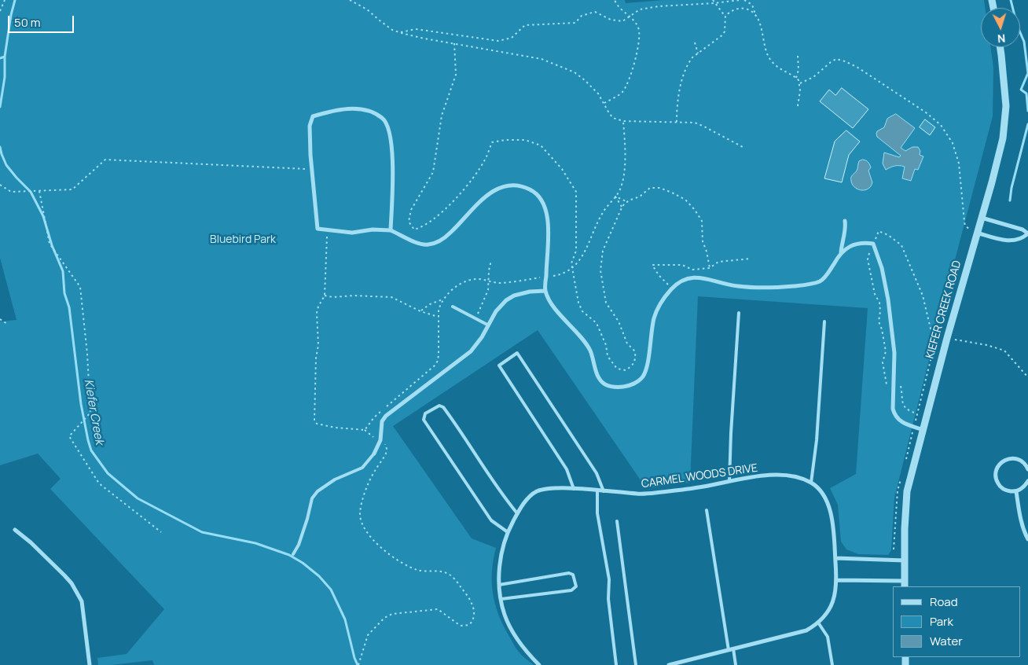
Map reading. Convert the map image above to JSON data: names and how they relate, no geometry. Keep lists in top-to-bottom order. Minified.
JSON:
{"streets":{"street":["KIEFER CREEK ROAD","CARMEL WOODS DRIVE"]},"water":["Kiefer Creek"],"parks":["Bluebird Park"],"legend":["Road","Park","Water"],"scale_bar":"50 m","north":"bottom"}
